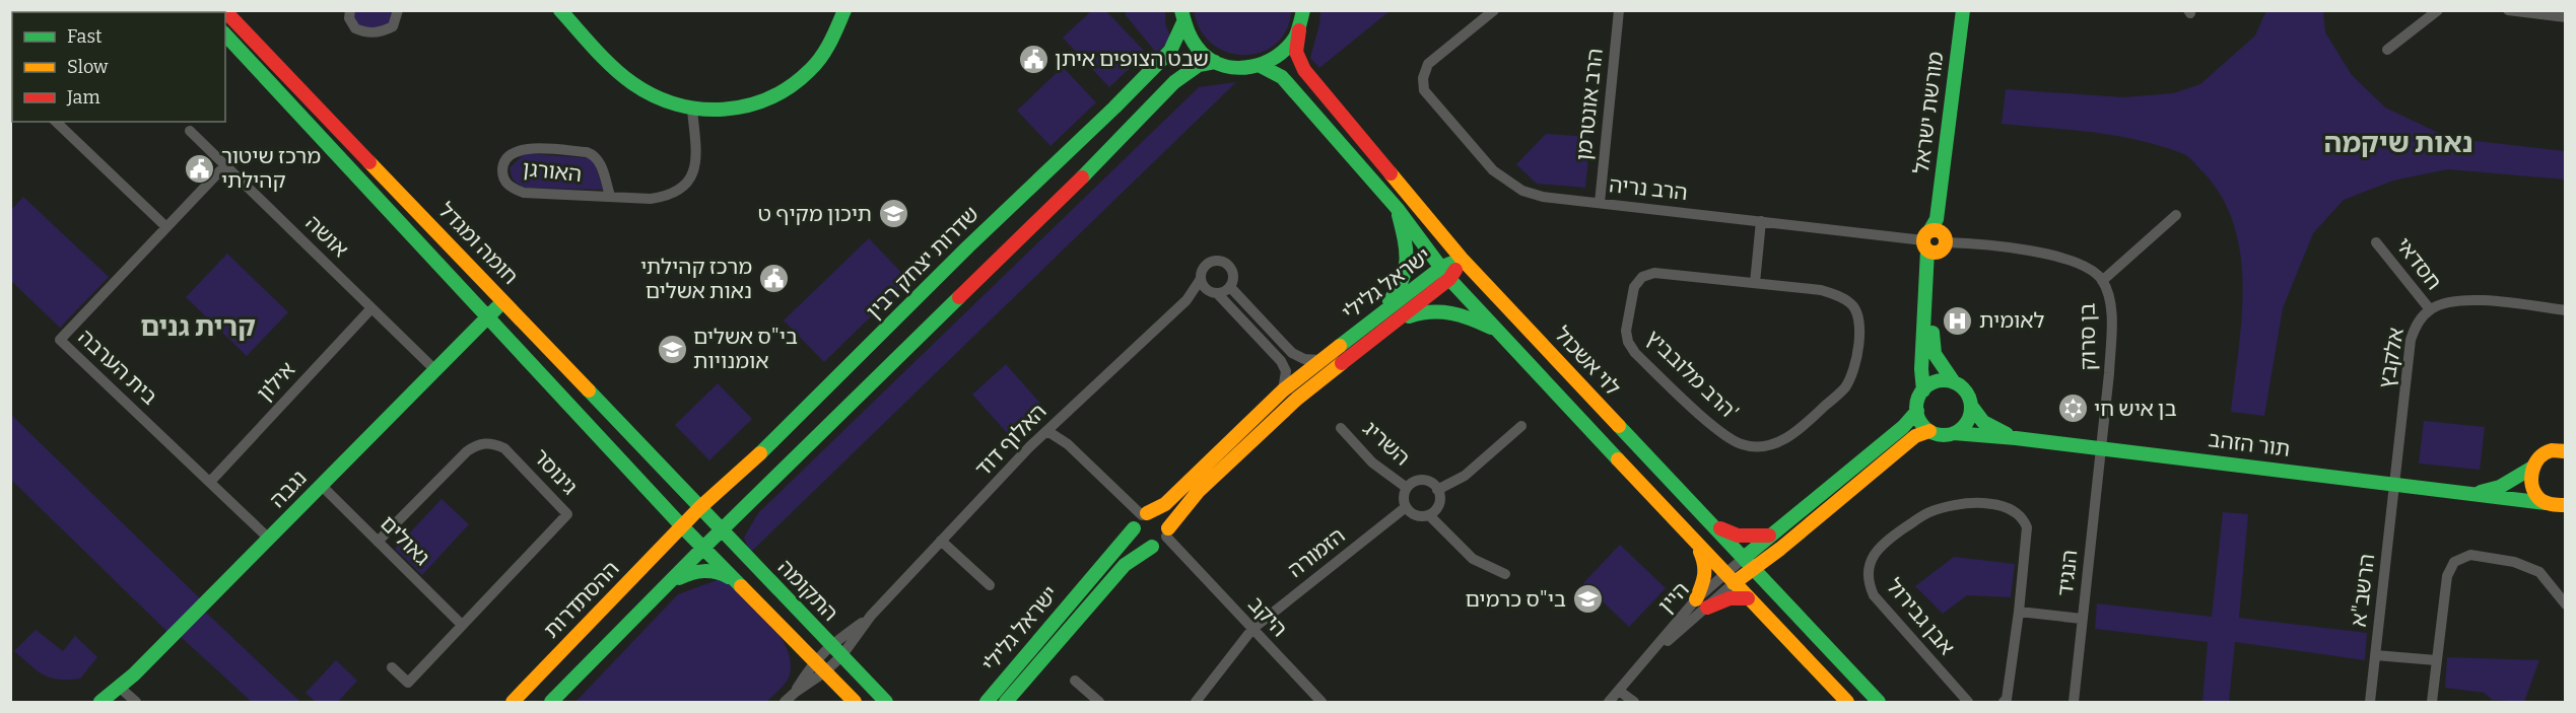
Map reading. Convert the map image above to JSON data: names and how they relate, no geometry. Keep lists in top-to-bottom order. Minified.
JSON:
{"streets":{"street":["הרב אונטרמן","מורשת ישראל","האורגן","הרב נריה","אושה","חומה ומגדל","שדרות יצחק רבין","חסדאי","ישראל גלילי","בן סרוק","אלקבץ","לוי אשכול","בית הערבה","הרב מלובביץ'","אילון","האלוף דוד","השריג","תור הזהב","גינוסר","נגבה","גאולים","הזמורה","הנגיד","התקומה","הרשב\"א","היין","ההסתדרות","היקב","אבן גבירול"]},"crossings":[["הרב אונטרמן","הרב נריה"],["מורשת ישראל","הרב נריה"],["מורשת ישראל","בן סרוק"],["מורשת ישראל","תור הזהב"],["הרב נריה","בן סרוק"],["אושה","בית הערבה"],["אושה","אילון"],["אושה","נגבה"],["חומה ומגדל","שדרות יצחק רבין"],["חומה ומגדל","נגבה"],["חומה ומגדל","התקומה"],["חומה ומגדל","ההסתדרות"],["שדרות יצחק רבין","התקומה"],["שדרות יצחק רבין","ההסתדרות"],["חסדאי","אלקבץ"],["ישראל גלילי","לוי אשכול"],["ישראל גלילי","היקב"],["בן סרוק","תור הזהב"],["בן סרוק","הנגיד"],["אלקבץ","תור הזהב"],["אלקבץ","הרשב\"א"],["לוי אשכול","היין"],["בית הערבה","אילון"],["בית הערבה","נגבה"],["האלוף דוד","התקומה"],["השריג","הזמורה"],["תור הזהב","הנגיד"],["תור הזהב","הרשב\"א"],["גינוסר","גאולים"],["נגבה","גאולים"],["הזמורה","היקב"],["התקומה","ההסתדרות"]],"districts":["נאות שיקמה","קרית גנים"],"places":{"public building":["שבט הצופים איתן","מרכז שיטור קהילתי","מרכז קהילתי נאות אשלים"],"school or university":["תיכון מקיף ט","בי\"ס אשלים אומנויות","בי\"ס כרמים"],"hospital":["לאומית"],"synagogue":["בן איש חי"]},"legend":["Fast","Slow","Jam"]}
